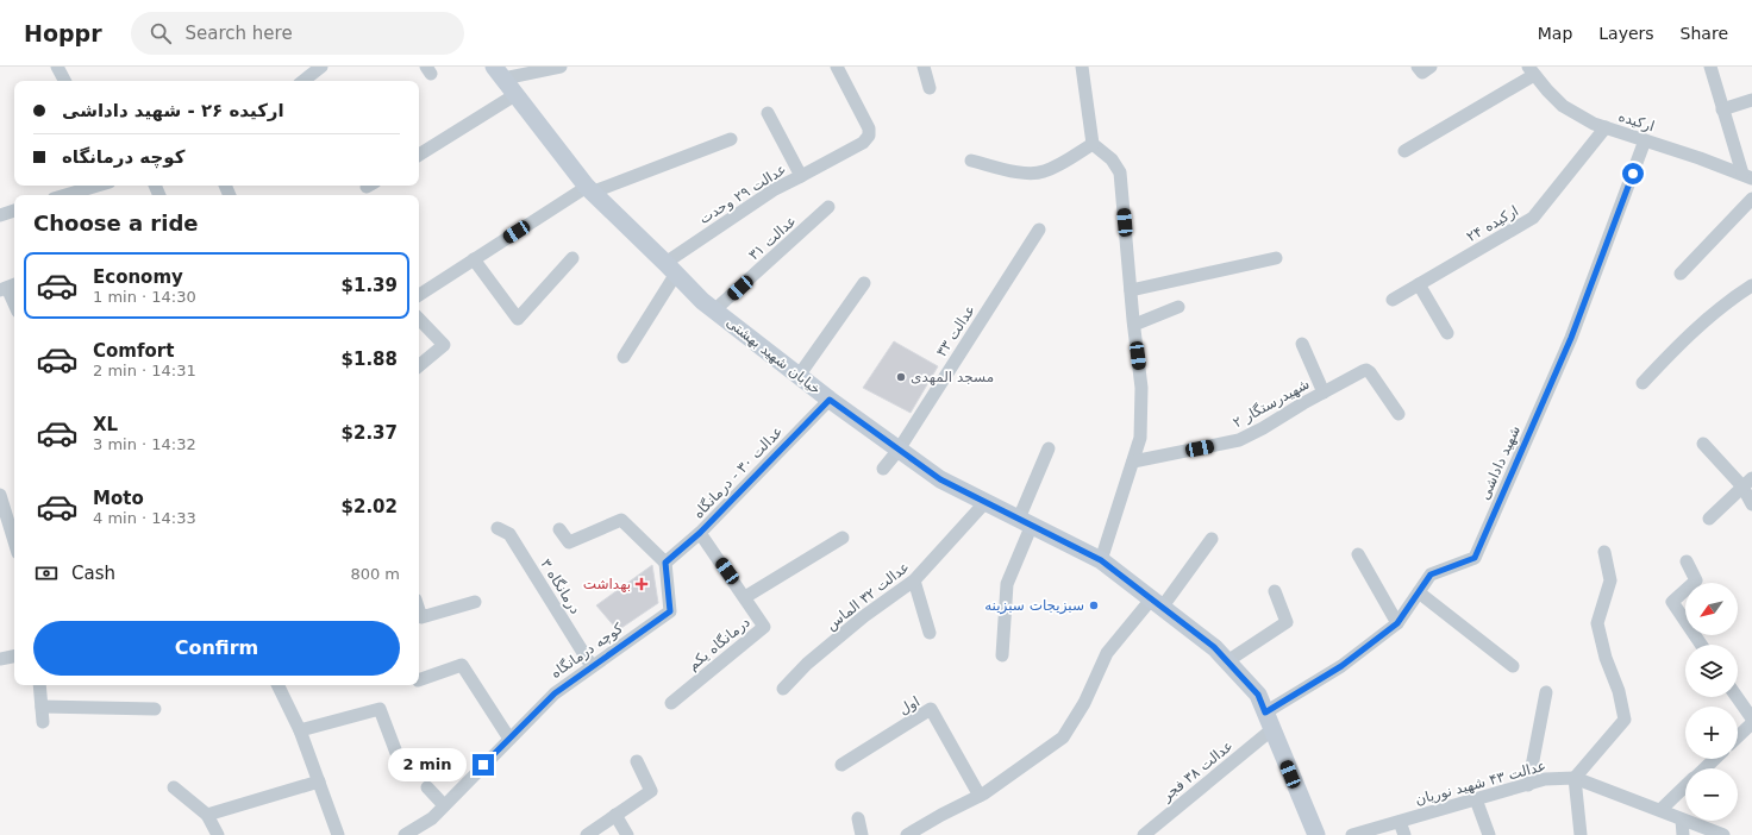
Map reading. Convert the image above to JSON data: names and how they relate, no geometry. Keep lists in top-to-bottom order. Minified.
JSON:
{"streets":{"main road":["خیابان شهید بهشتی"],"street":["ارکیده","عدالت ۲۹ وحدت","ارکیده ۲۴","عدالت ۳۱","عدالت ۳۳","شهیدرستگار ۲","شهید داداشی","عدالت ۳۰ - درمانگاه","درمانگاه ۳","عدالت ۳۲ الماس","درمانگاه یکم","کوچه درمانگاه","اول","عدالت ۳۸ فجر","عدالت ۴۳ شهید نوریان"]},"crossings":[["ارکیده","ارکیده ۲۴"],["ارکیده","شهید داداشی"],["عدالت ۲۹ وحدت","خیابان شهید بهشتی"],["عدالت ۳۱","خیابان شهید بهشتی"],["عدالت ۳۳","خیابان شهید بهشتی"],["خیابان شهید بهشتی","عدالت ۳۰ - درمانگاه"],["خیابان شهید بهشتی","عدالت ۳۲ الماس"],["خیابان شهید بهشتی","عدالت ۳۸ فجر"],["عدالت ۳۰ - درمانگاه","درمانگاه یکم"],["عدالت ۳۰ - درمانگاه","کوچه درمانگاه"],["درمانگاه ۳","کوچه درمانگاه"]],"places":{"other":["مسجد المهدی","سبزیجات سبزینه"],"health":["بهداشت"]},"north":"bottom left","page":{"header":"Hoppr","search":"Search here","nav":["Map","Layers","Share"],"banner":["ارکیده ۲۶ - شهید داداشی","کوچه درمانگاه"],"heading":"Choose a ride","list":[{"name":"Economy","note":"1 min · 14:30","value":"$1.39"},{"name":"Comfort","note":"2 min · 14:31","value":"$1.88"},{"name":"XL","note":"3 min · 14:32","value":"$2.37"},{"name":"Moto","note":"4 min · 14:33","value":"$2.02"}],"pay":["Cash","800 m"],"map_buttons":["+","−"],"buttons":"Confirm","bubble":"2 min"}}
